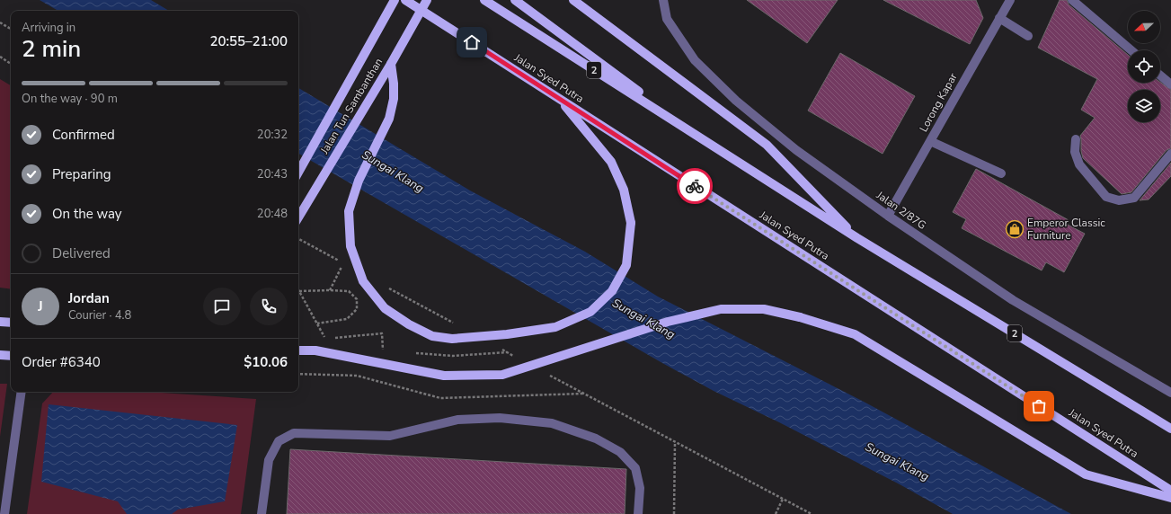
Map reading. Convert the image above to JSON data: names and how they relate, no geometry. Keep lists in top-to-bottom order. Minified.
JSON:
{"streets":{"main road":["2","Jalan Syed Putra","Jalan Tun Sambanthan"],"street":["Lorong Kapar","Jalan 2/87G"]},"crossings":[["Lorong Kapar","Jalan 2/87G"]],"water":["Sungai Klang"],"places":{"shop":["Emperor Classic Furniture"]},"north":"left","page":{"heading":["2 min","Arriving in","20:55–21:00"],"panel":["Jordan","Courier · 4.8","Order #6340","$10.06"],"bar":"On the way · 90 m","list":[["Confirmed","20:32"],["Preparing","20:43"],["On the way","20:48"],"Delivered"],"round":"J"}}
